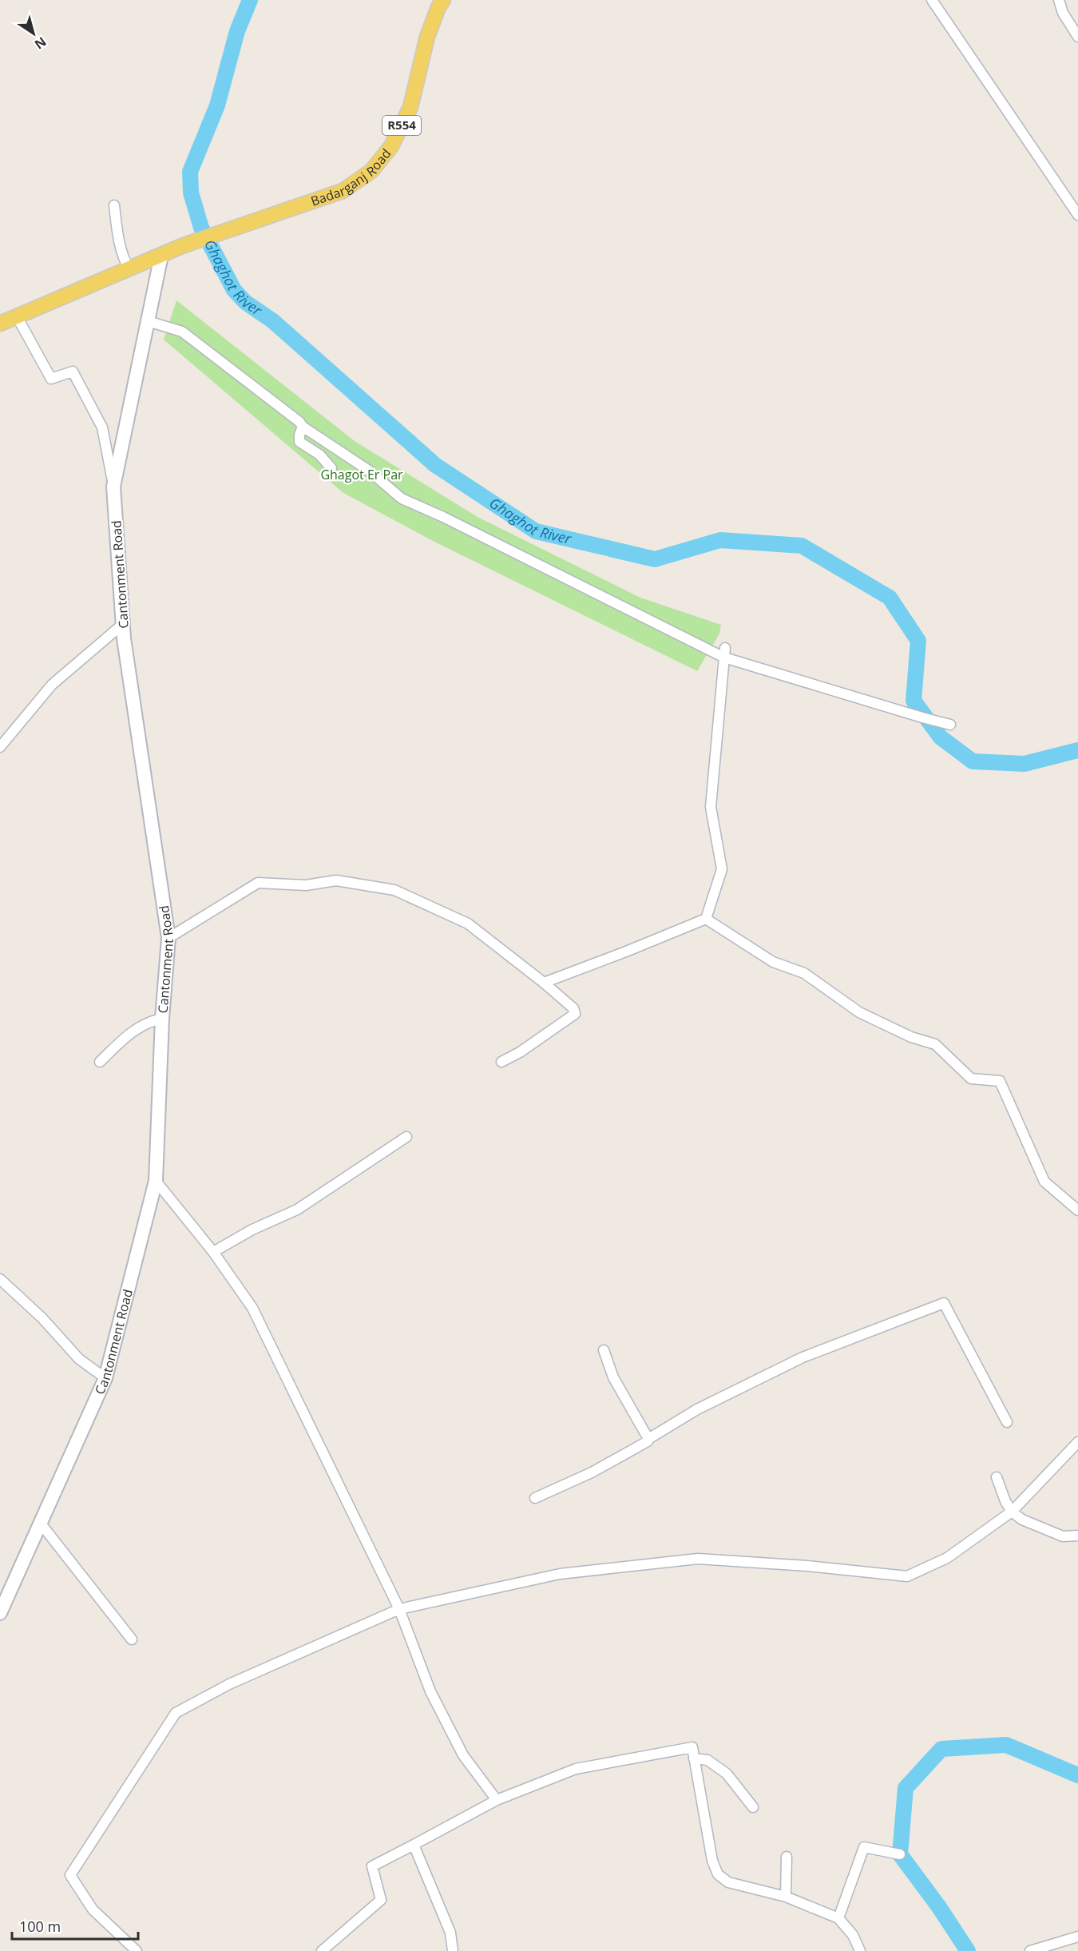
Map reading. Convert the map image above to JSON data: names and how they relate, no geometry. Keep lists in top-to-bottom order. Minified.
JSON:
{"streets":{"main road":["R554","Badarganj Road"],"street":["Cantonment Road"]},"crossings":[["Badarganj Road","Cantonment Road"]],"water":["Ghaghot River"],"parks":["Ghagot Er Par"],"scale_bar":"100 m","north":"bottom right"}
